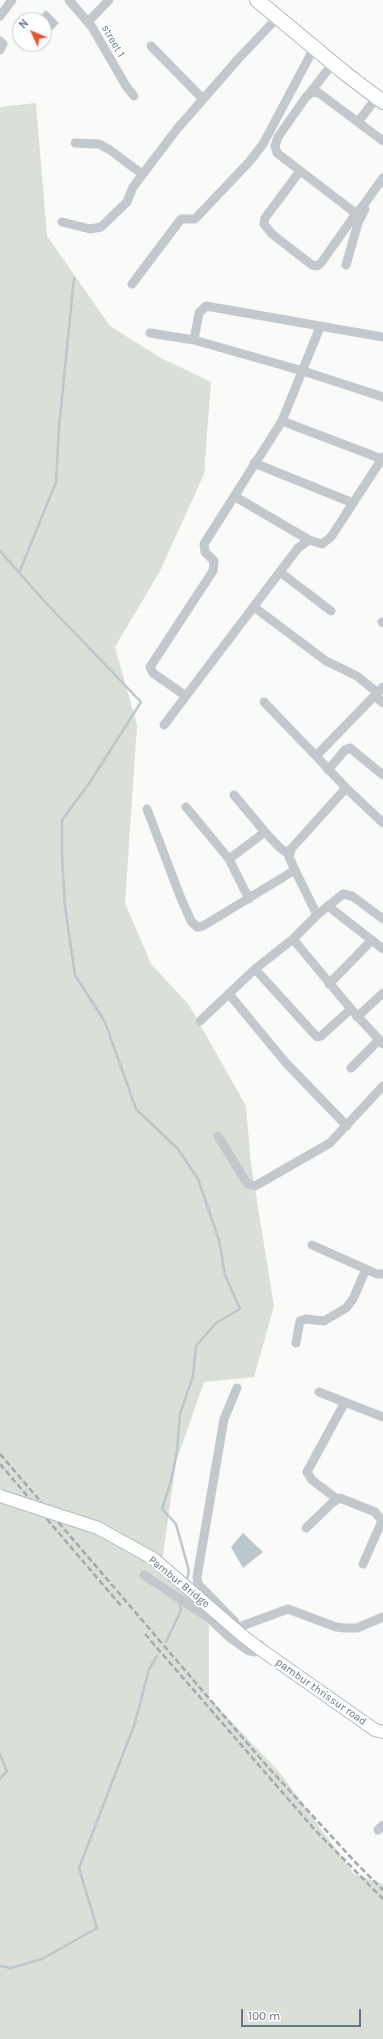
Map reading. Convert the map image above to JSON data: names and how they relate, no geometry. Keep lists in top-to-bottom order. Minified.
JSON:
{"streets":{"main road":["Pambur Bridge","pambur thrissur road"],"street":["street 1"]},"crossings":[["Pambur Bridge","pambur thrissur road"]],"scale_bar":"100 m","north":"top left"}
